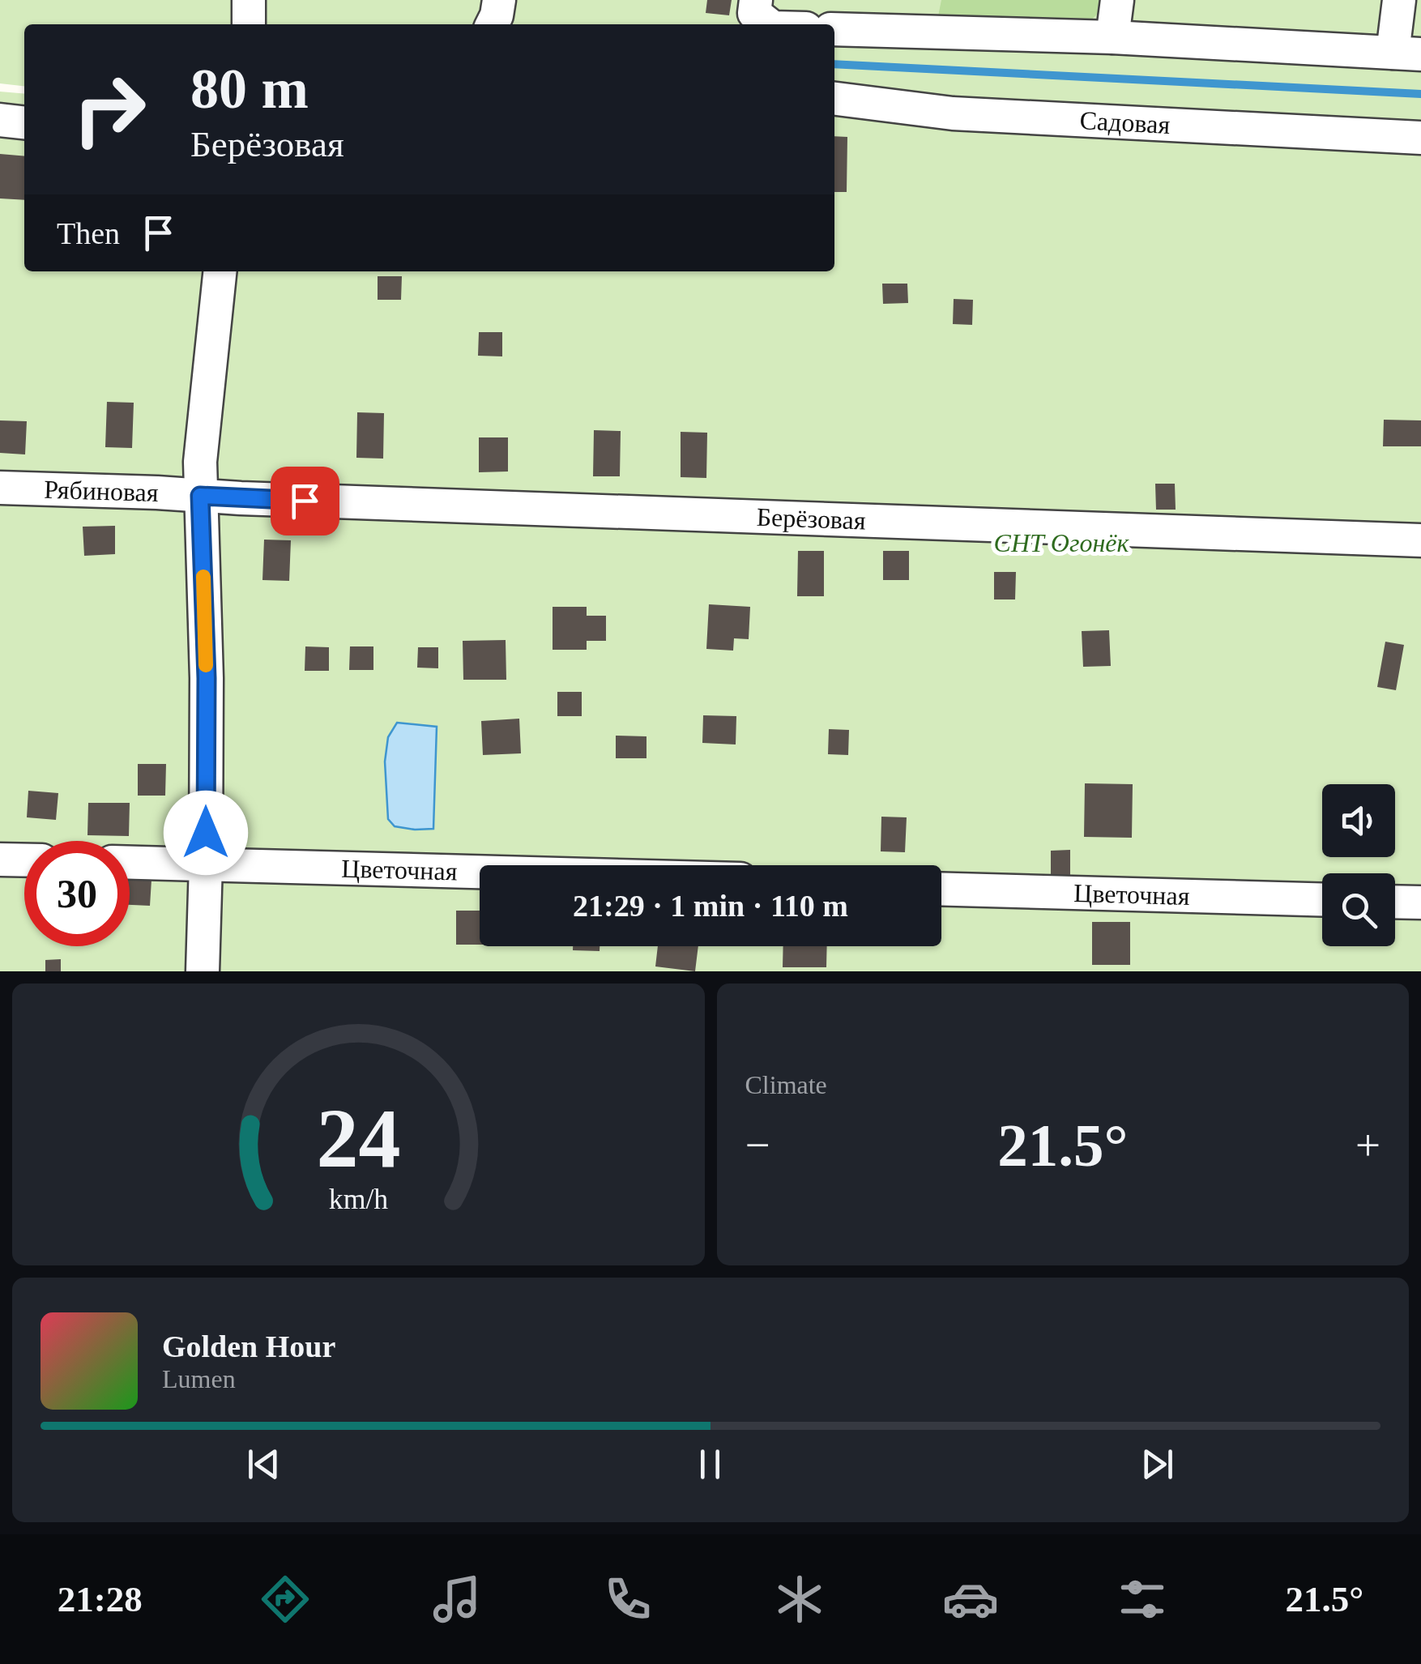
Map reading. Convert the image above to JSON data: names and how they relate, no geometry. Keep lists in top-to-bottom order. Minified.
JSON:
{"streets":{"street":["Садовая","Рябиновая","Берёзовая","Цветочная"]},"crossings":[["Рябиновая","Берёзовая"]],"parks":["СНТ Огонёк"],"page":{"turn":["80 m","Берёзовая"],"then":"Then","limit":"30","trip":"21:29 · 1 min · 110 m","tile":"Climate","heat":["−","21.5°","+"],"song":["Golden Hour","Lumen"],"tabs":["21:28","21.5°"],"gauge":["24","km/h"]}}
